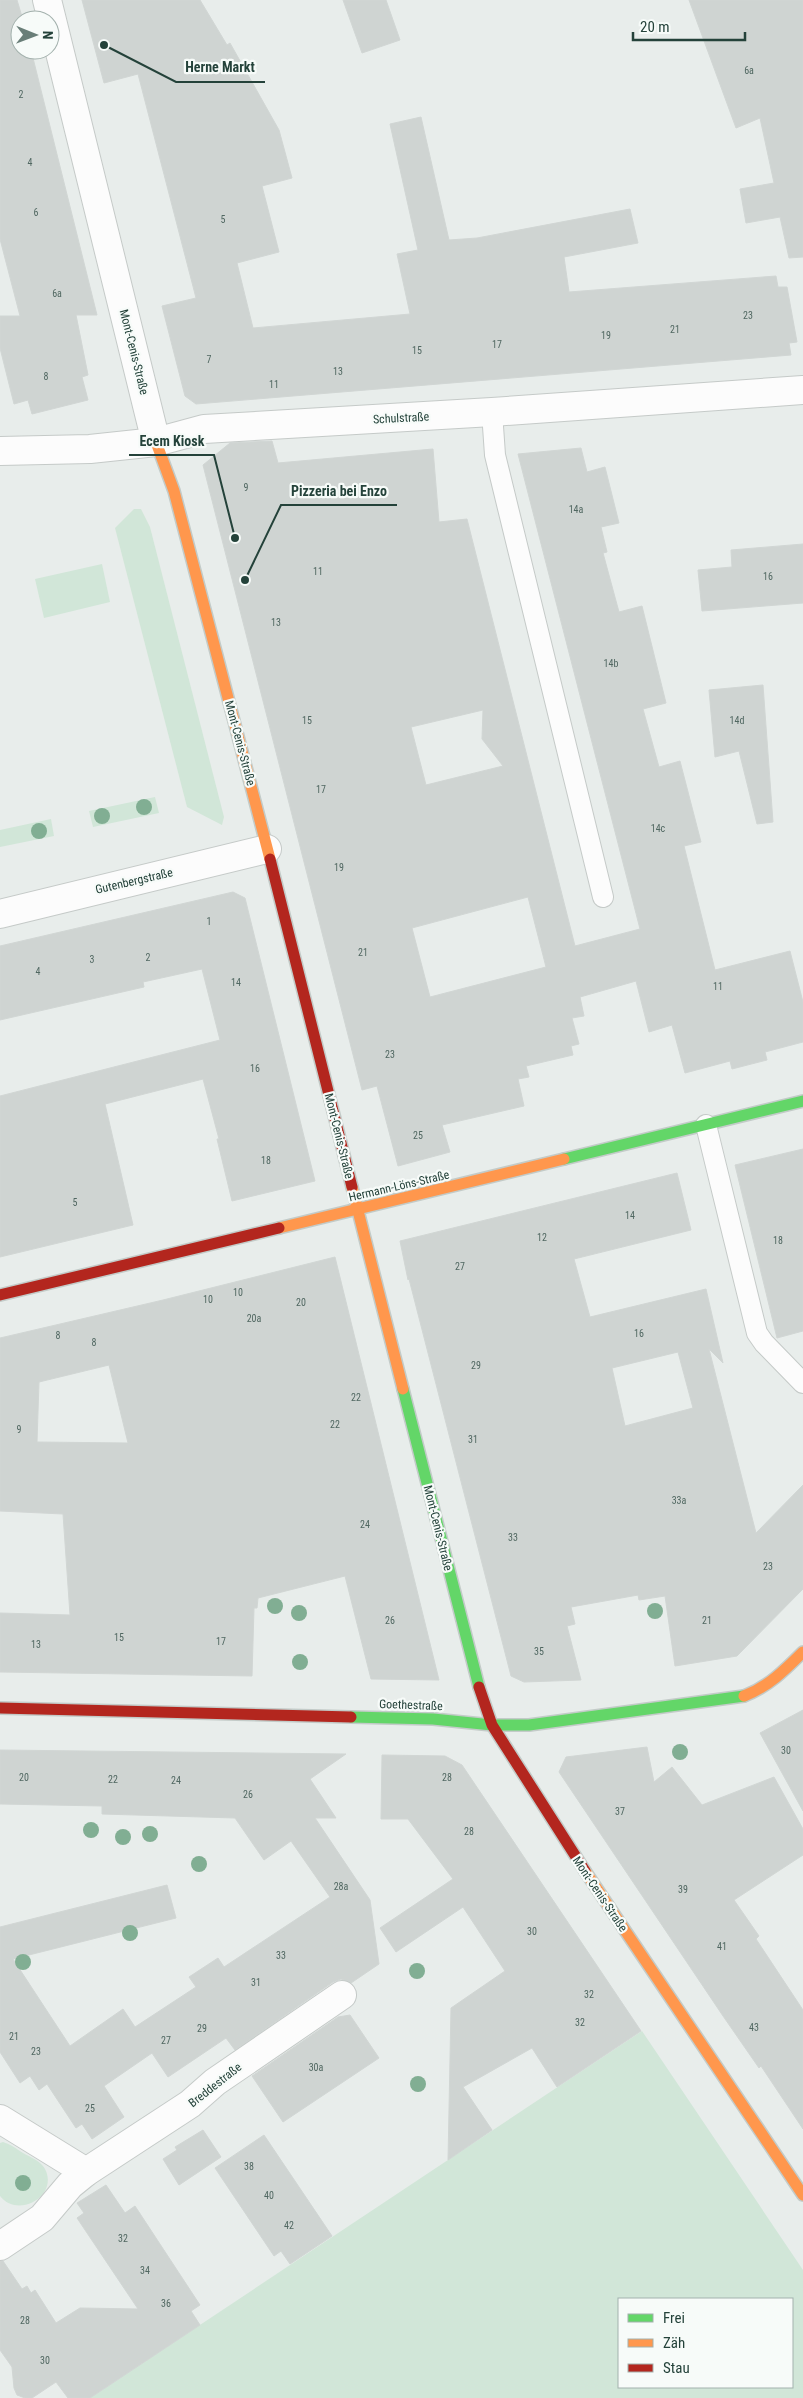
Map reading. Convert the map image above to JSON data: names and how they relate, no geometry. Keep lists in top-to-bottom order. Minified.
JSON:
{"streets":{"street":["Mont-Cenis-Straße","Schulstraße","Gutenbergstraße","Hermann-Löns-Straße","Goethestraße","Breddestraße"]},"crossings":[["Mont-Cenis-Straße","Schulstraße"],["Mont-Cenis-Straße","Gutenbergstraße"],["Mont-Cenis-Straße","Hermann-Löns-Straße"],["Mont-Cenis-Straße","Goethestraße"]],"places":["Herne Markt","Ecem Kiosk","Pizzeria bei Enzo"],"house_numbers":["6a","2","4","6","5","6a","23","21","19","17","15","7","13","8","11","9","14a","11","16","13","14b","15","14d","17","14c","19","1","21","2","3","4","14","11","23","16","25","18","5","14","12","18","27","10","10","20","20a","16","8","8","29","22","22","9","31","33a","24","33","23","26","21","15","17","13","35","30","20","28","22","24","26","37","28","28a","39","30","41","33","31","32","32","43","29","21","27","23","30a","25","38","40","42","32","34","36","28","30"],"legend":["Frei","Zäh","Stau"],"scale_bar":"20 m","north":"right"}
